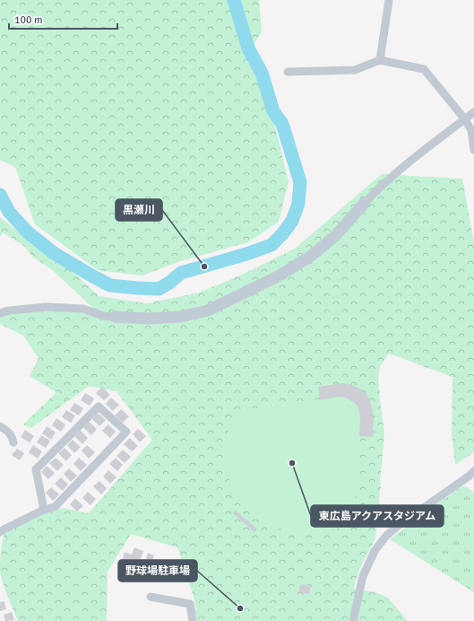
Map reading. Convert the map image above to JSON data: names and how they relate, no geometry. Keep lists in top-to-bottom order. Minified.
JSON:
{"places":["黒瀬川","東広島アクアスタジアム","野球場駐車場"],"scale_bar":"100 m"}
